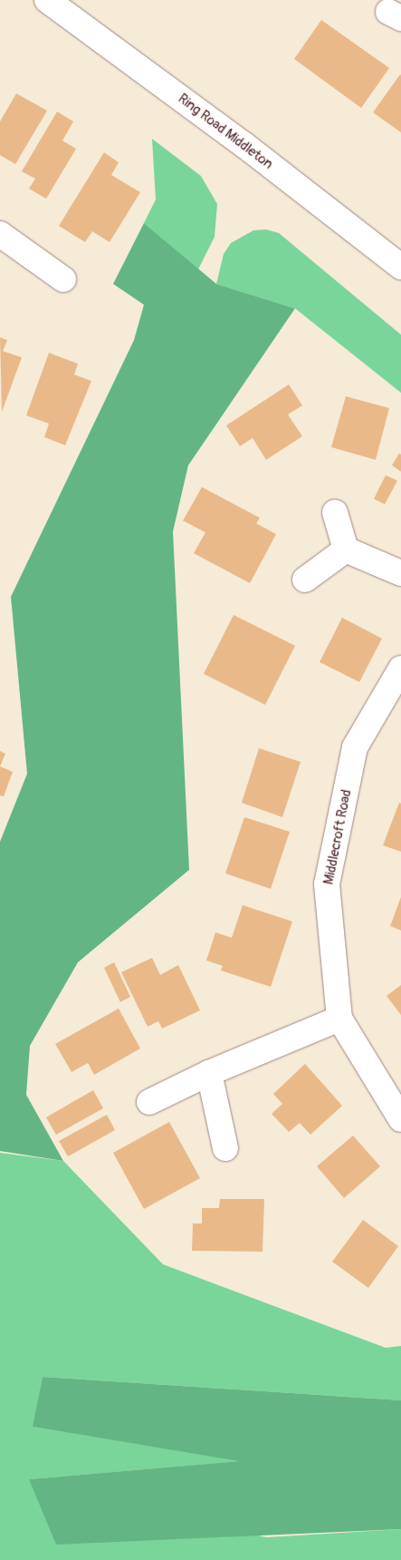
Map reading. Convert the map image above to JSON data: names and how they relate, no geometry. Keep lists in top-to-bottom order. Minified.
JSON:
{"streets":{"street":["Ring Road Middleton","Middlecroft Road"]}}
